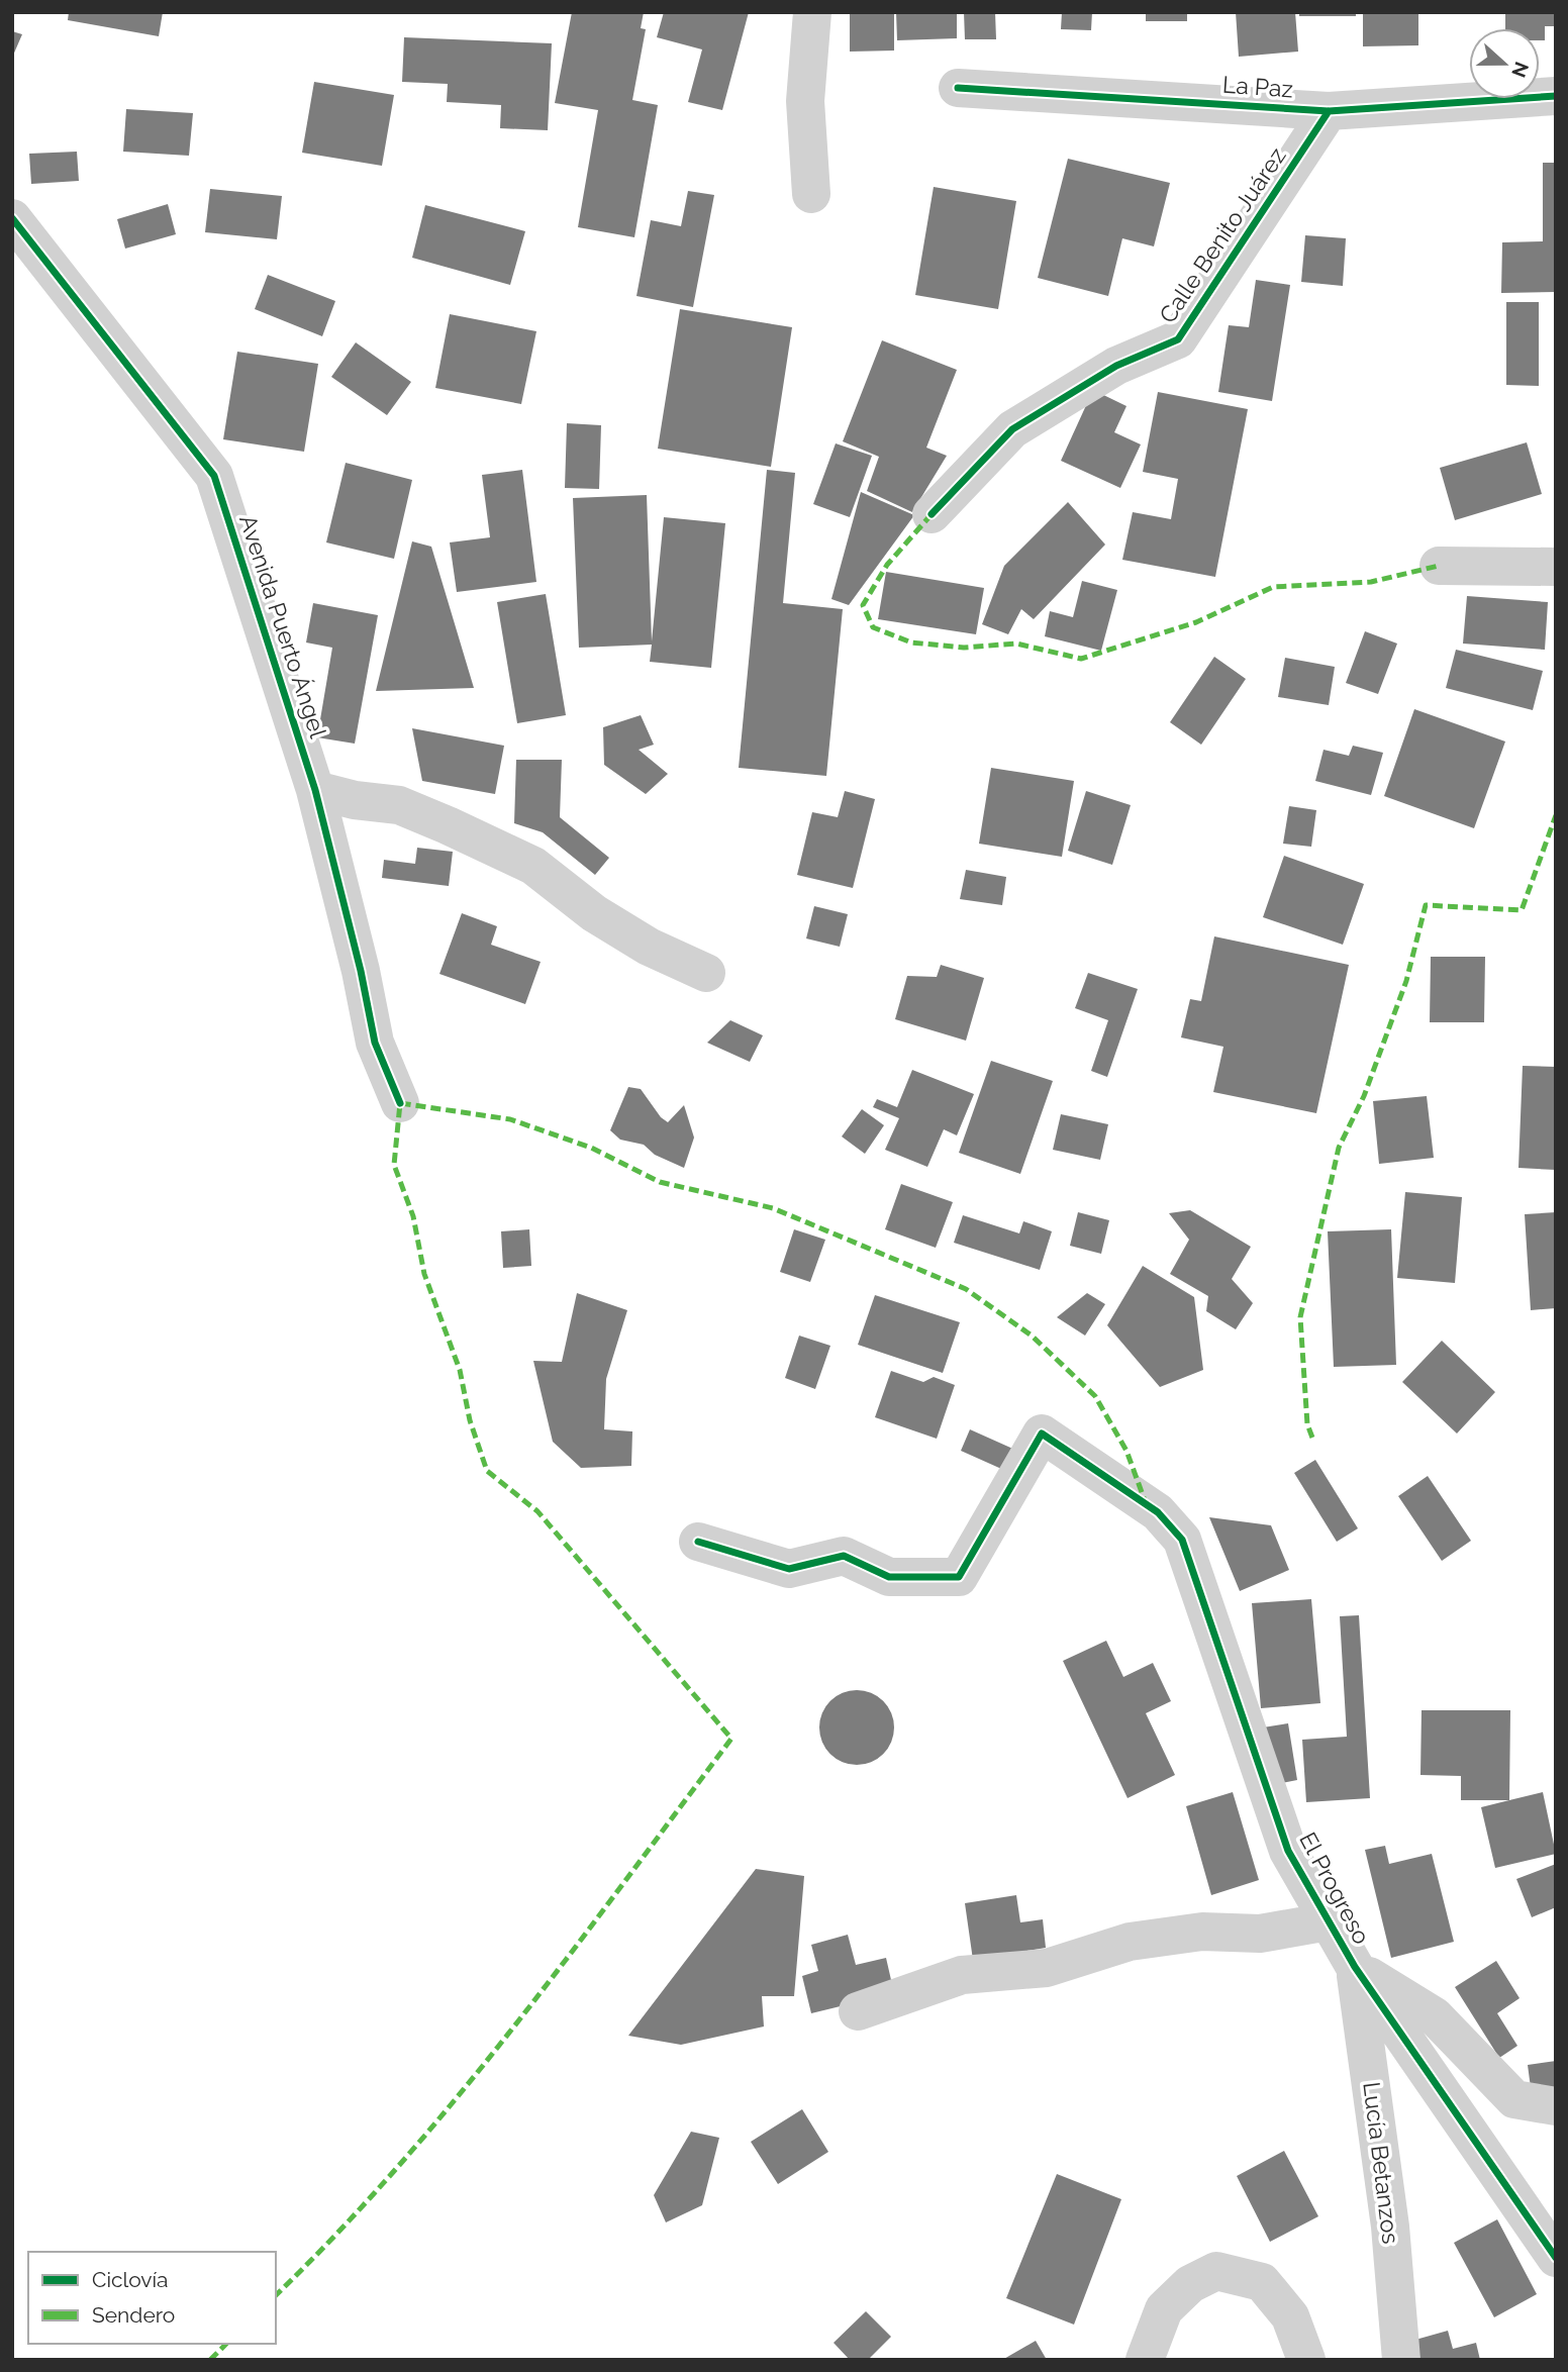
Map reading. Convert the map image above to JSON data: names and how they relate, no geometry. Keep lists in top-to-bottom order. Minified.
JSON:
{"streets":{"street":["La Paz","Calle Benito Juárez","Avenida Puerto Ángel","El Progreso","Lucía Betanzos"]},"crossings":[["La Paz","Calle Benito Juárez"],["El Progreso","Lucía Betanzos"]],"legend":["Ciclovía","Sendero"],"north":"right"}
